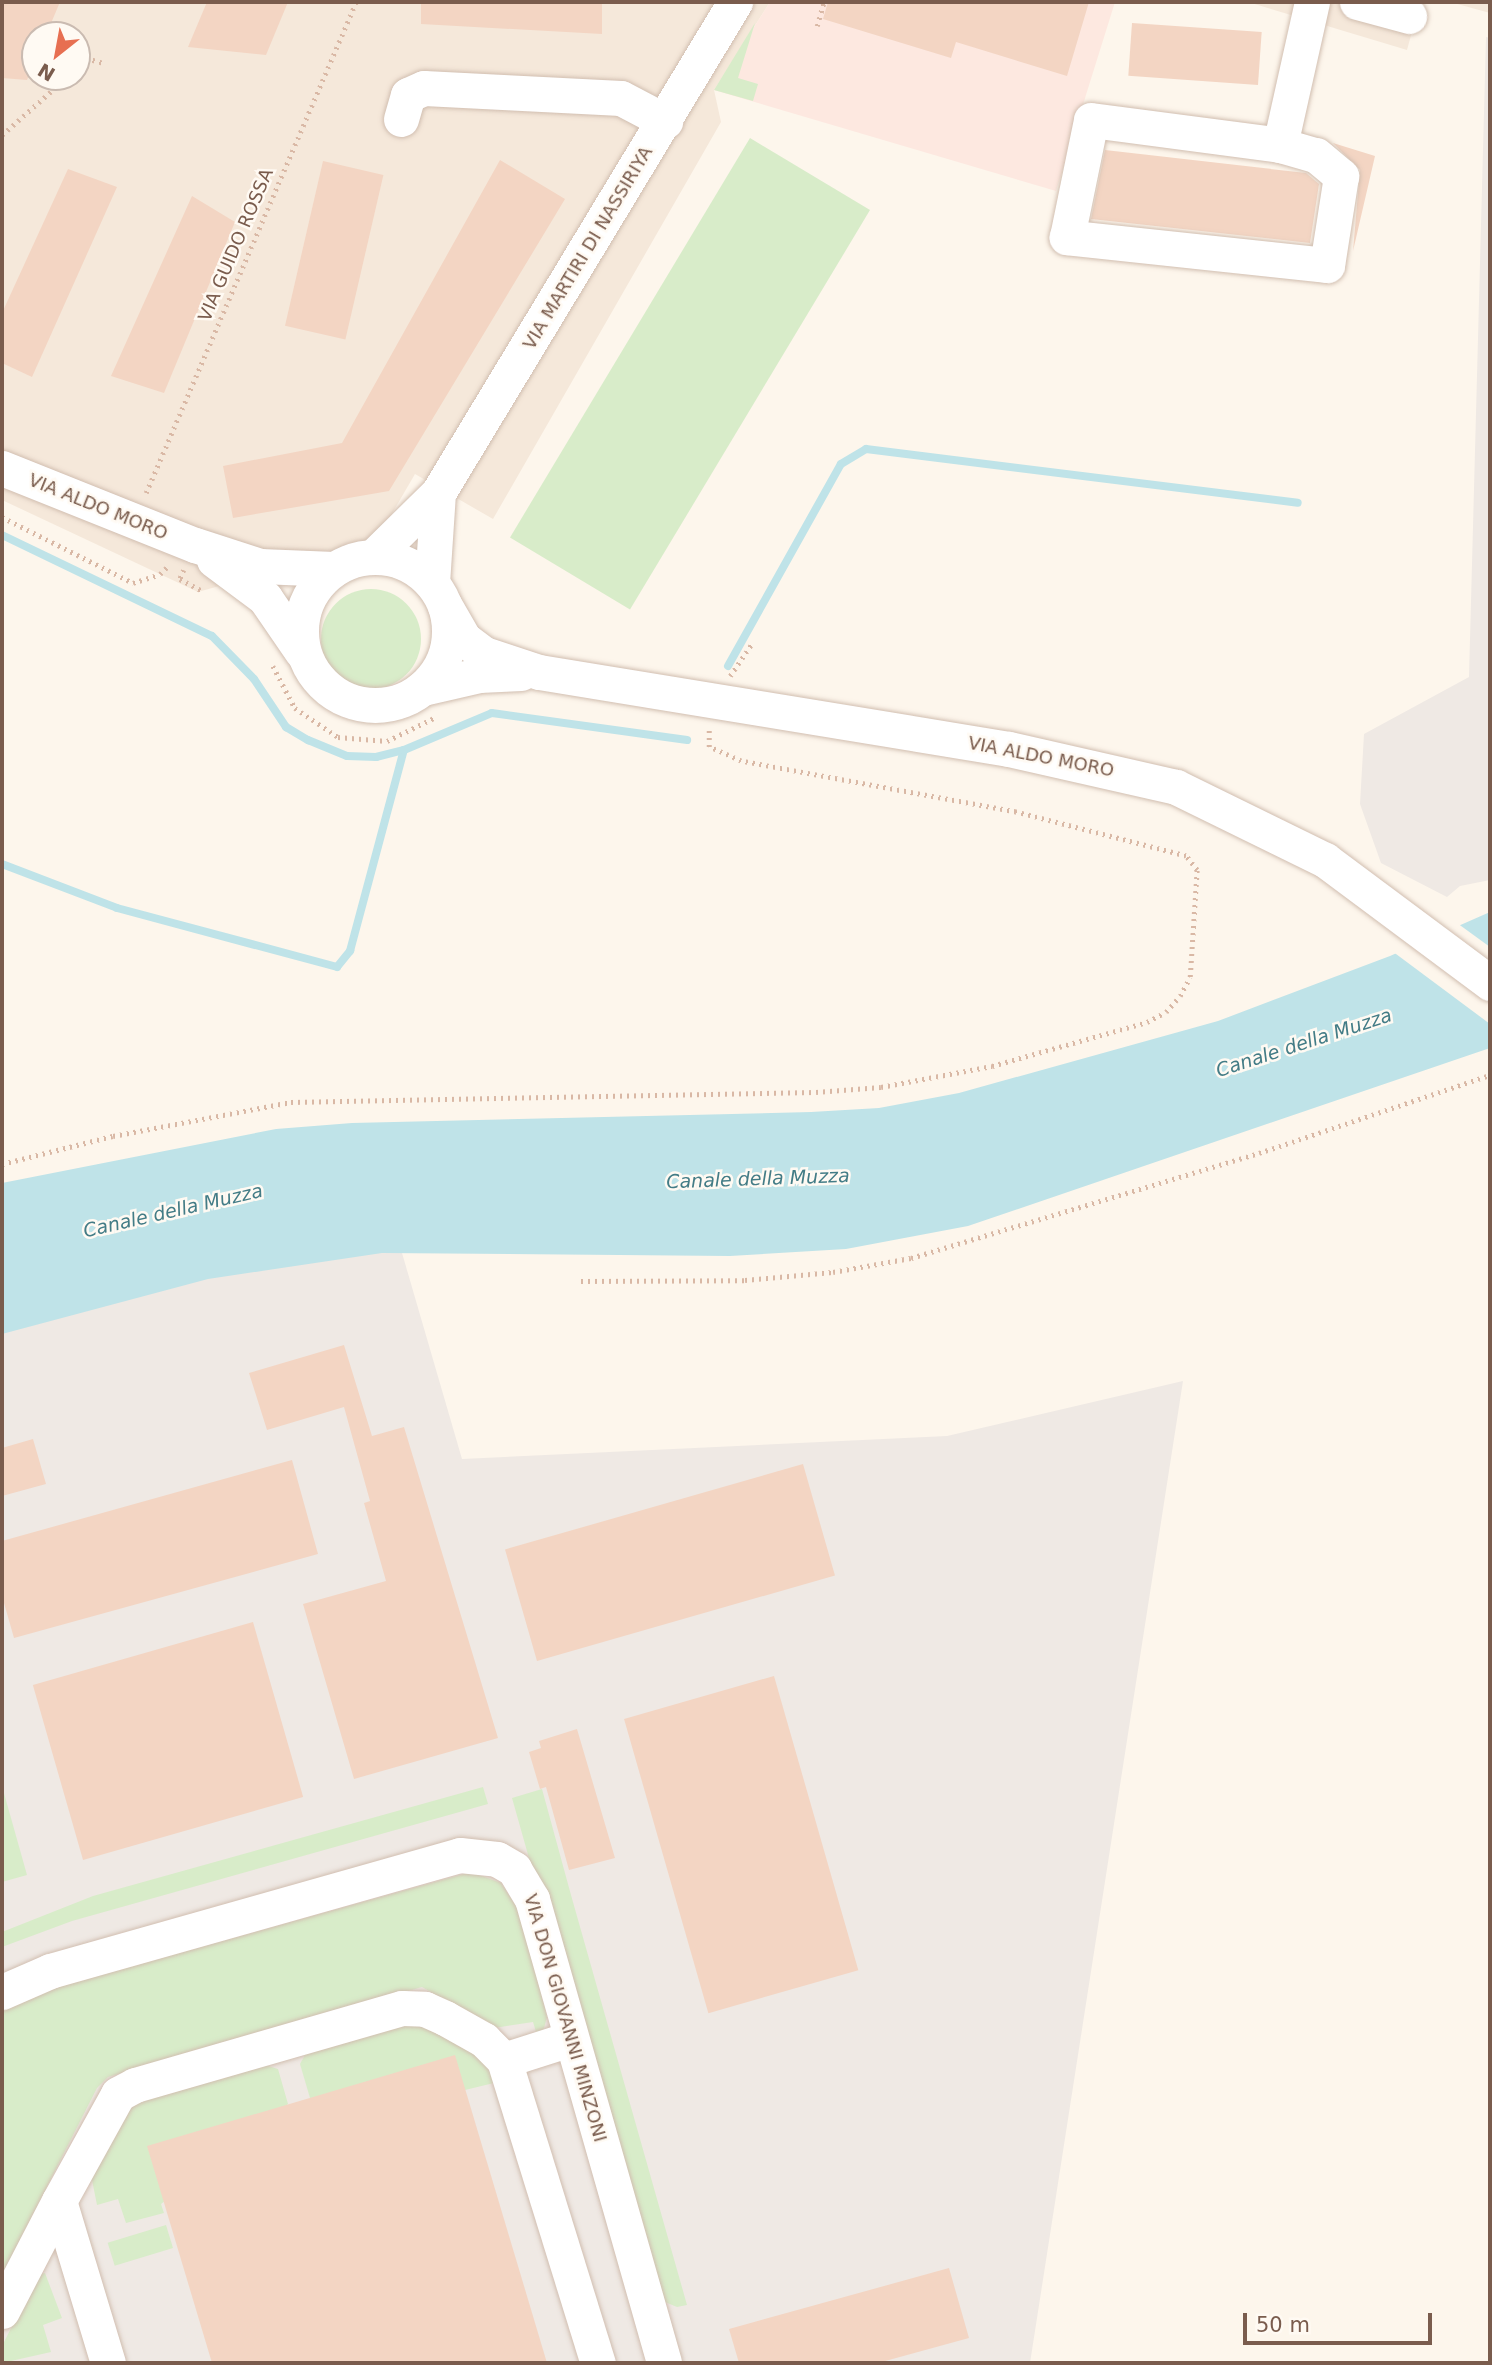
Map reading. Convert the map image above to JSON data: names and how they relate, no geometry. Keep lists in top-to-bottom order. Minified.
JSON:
{"streets":{"street":["VIA MARTIRI DI NASSIRIYA","VIA ALDO MORO","VIA DON GIOVANNI MINZONI"],"path":["VIA GUIDO ROSSA"]},"crossings":[["VIA MARTIRI DI NASSIRIYA","VIA ALDO MORO"]],"water":["Canale della Muzza"],"scale_bar":"50 m","north":"bottom left"}
